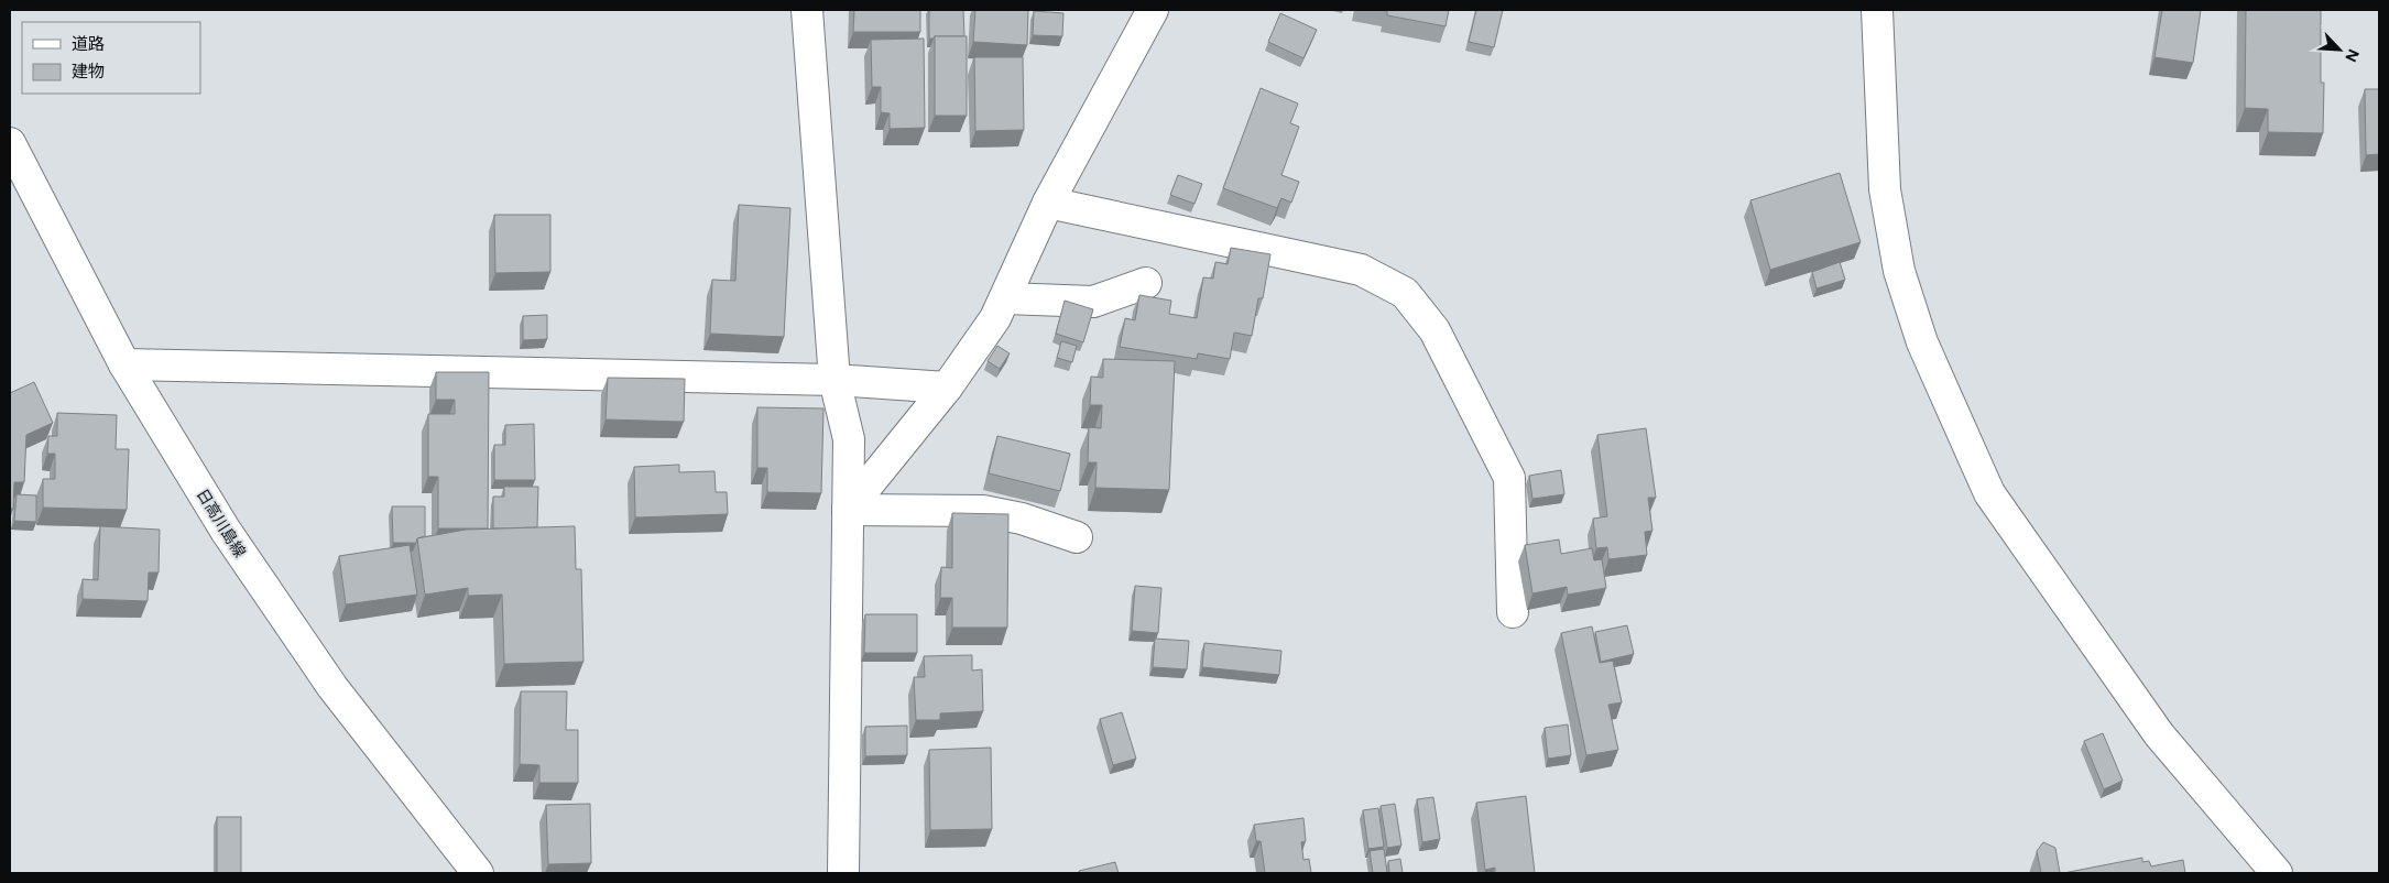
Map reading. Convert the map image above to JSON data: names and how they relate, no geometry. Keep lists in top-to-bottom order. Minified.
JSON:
{"streets":{"street":["日高川島線"]},"legend":["道路","建物"],"north":"bottom right"}
